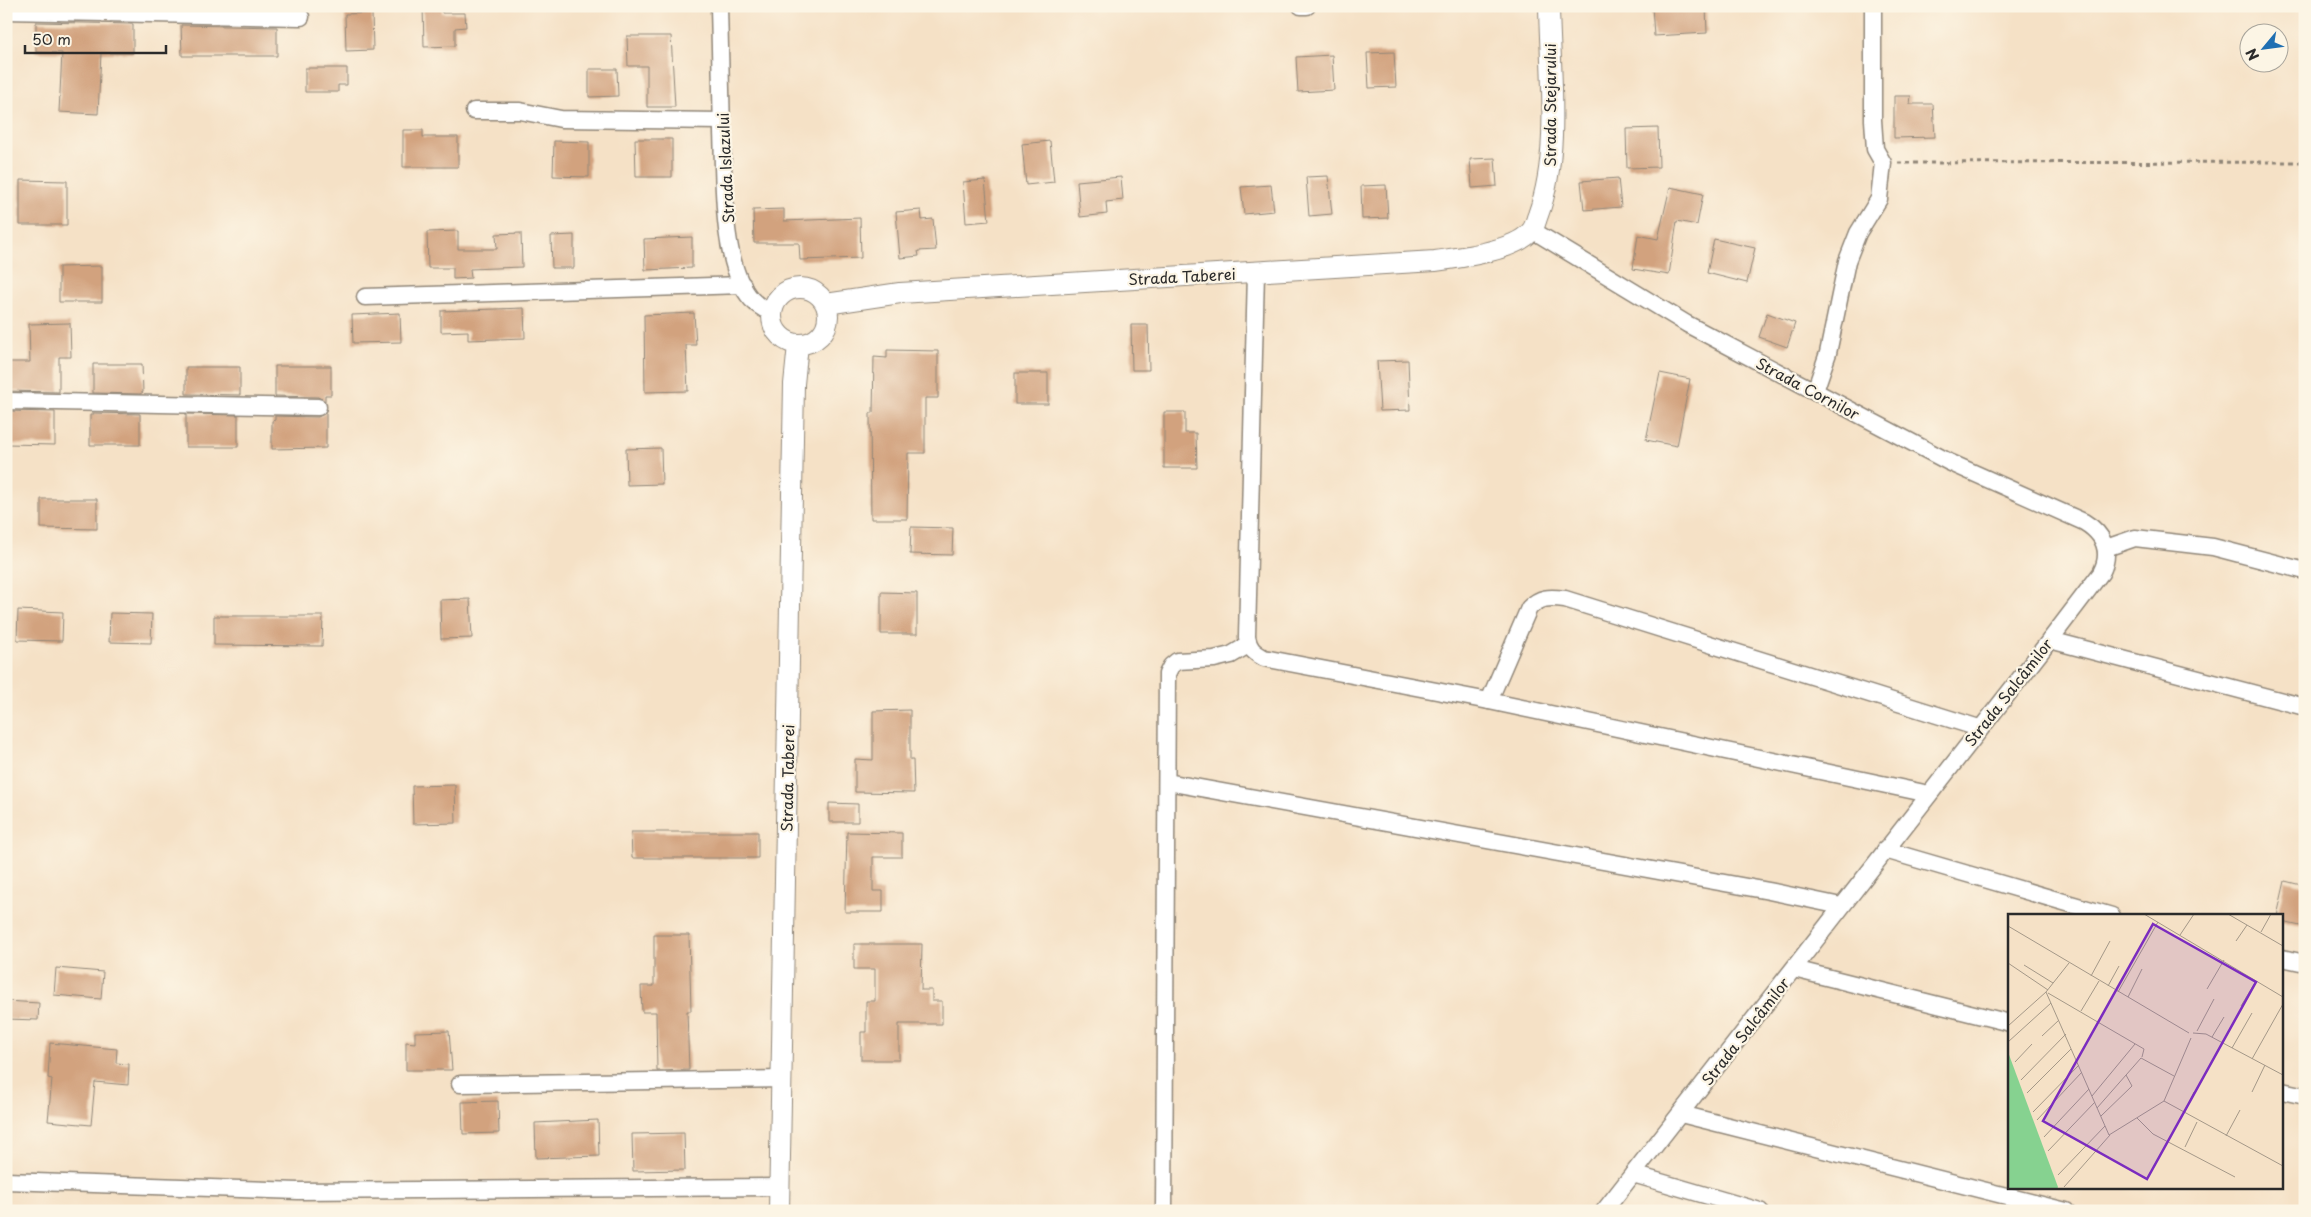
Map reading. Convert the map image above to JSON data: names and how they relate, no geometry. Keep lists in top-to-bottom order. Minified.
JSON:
{"streets":{"street":["Strada Stejarului","Strada Islazului","Strada Taberei","Strada Cornilor","Strada Salcâmilor"]},"crossings":[["Strada Stejarului","Strada Taberei"],["Strada Stejarului","Strada Cornilor"],["Strada Islazului","Strada Taberei"],["Strada Taberei","Strada Cornilor"],["Strada Cornilor","Strada Salcâmilor"]],"scale_bar":"50 m","north":"bottom left"}
